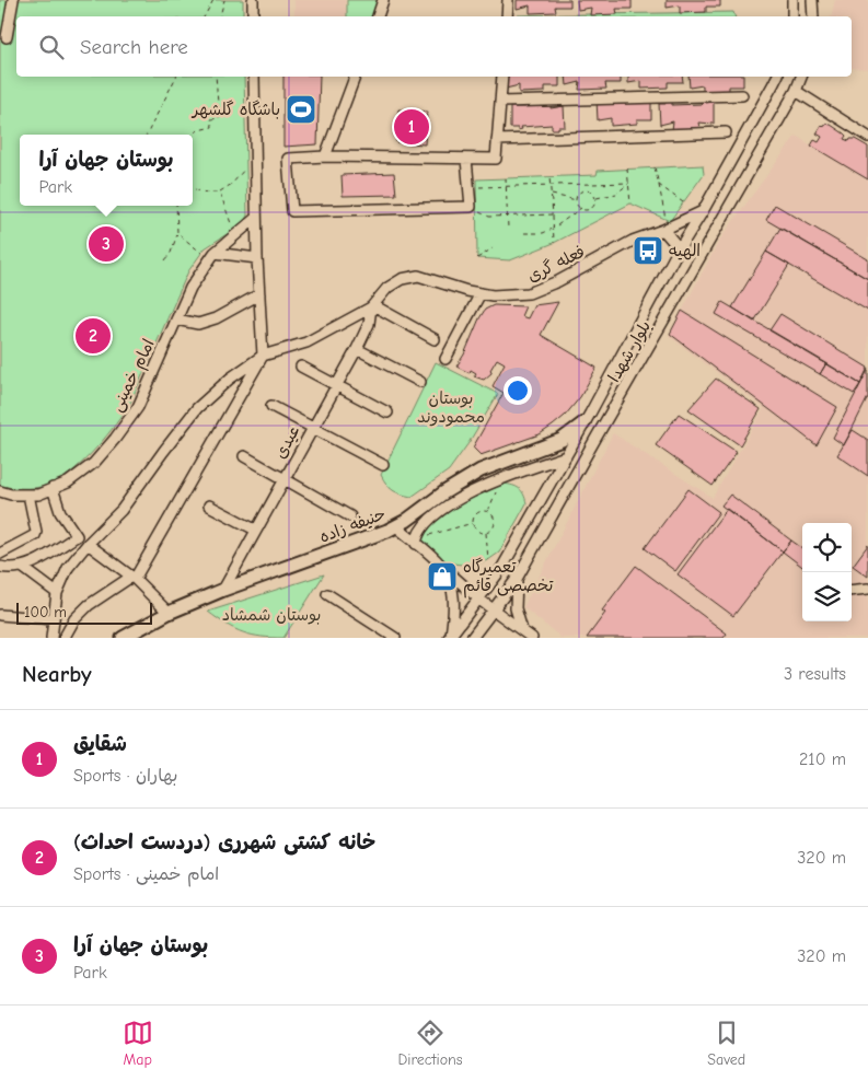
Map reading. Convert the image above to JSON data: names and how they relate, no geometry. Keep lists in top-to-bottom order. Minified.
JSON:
{"streets":{"main road":["حنیفه زاده"],"street":["فعله گری","بلوار شهدا","امام خمینی","عیدی"]},"crossings":[["فعله گری","بلوار شهدا"],["فعله گری","عیدی"],["بلوار شهدا","حنیفه زاده"],["عیدی","حنیفه زاده"]],"parks":["بوستان محمودوند","بوستان شمشاد"],"places":{"sports":["باشگاه گلشهر"],"bus stop":["الهیه"],"shop":["تعمیرگاه تخصصی قائم"]},"scale_bar":"100 m","page":{"search":"Search here","pins":["1","3","2"],"popup":["بوستان جهان آرا","Park"],"scale":"100 m","heading":["Nearby","3 results"],"list":[{"mark":"1","name":"شقایق","note":"Sports · بهاران","value":"210 m"},{"mark":"2","name":"خانه کشتی شهرری (دردست احداث)","note":"Sports · امام خمینی","value":"320 m"},{"mark":"3","name":"بوستان جهان آرا","note":"Park","value":"320 m"}],"nav":["Map","Directions","Saved"]}}
